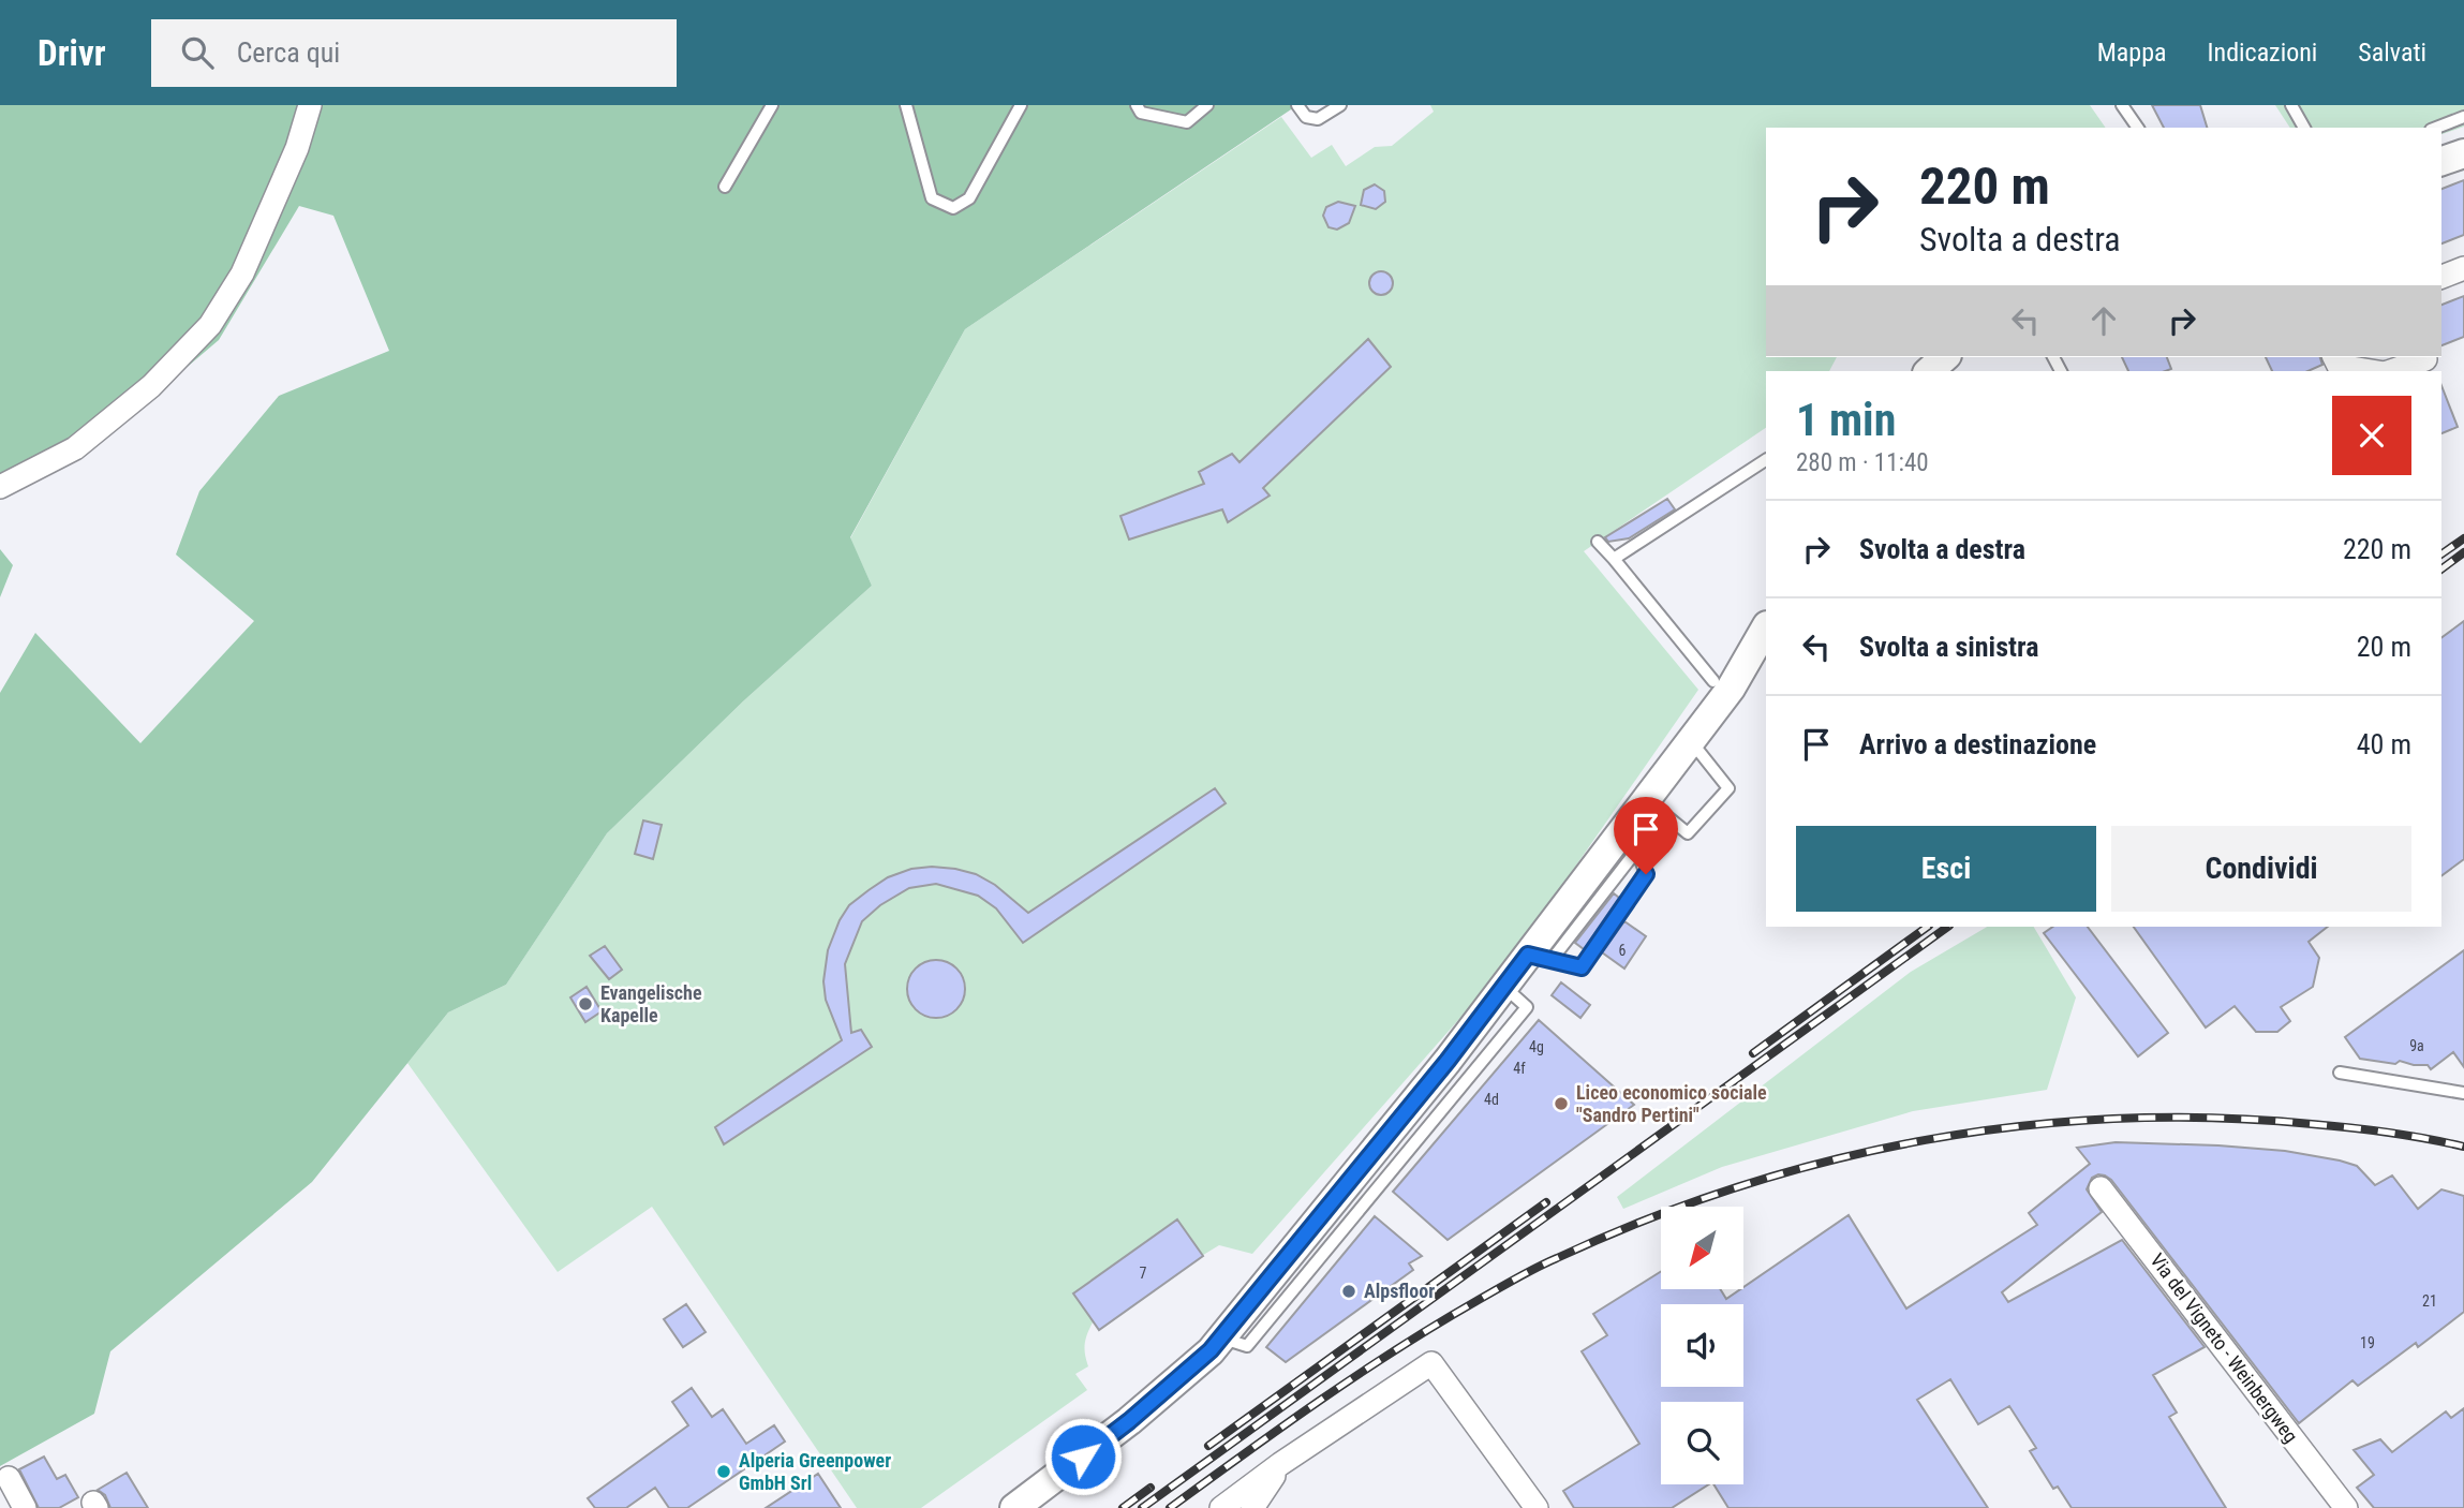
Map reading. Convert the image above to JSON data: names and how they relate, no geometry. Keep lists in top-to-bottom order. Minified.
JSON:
{"streets":{"street":["Via del Vigneto - Weinbergweg"]},"places":["Evangelische Kapelle","Liceo economico sociale \"Sandro Pertini\"","Alpsfloor","Alperia Greenpower GmbH Srl"],"house_numbers":["6","9a","4g","4f","4d","7","21","19"],"north":"bottom left","page":{"header":"Drivr","search":"Cerca qui","nav":["Mappa","Indicazioni","Salvati"],"turn":["220 m","Svolta a destra"],"heading":["1 min","280 m · 11:40"],"list":[{"name":"Svolta a destra","value":"220 m"},{"name":"Svolta a sinistra","value":"20 m"},{"name":"Arrivo a destinazione","value":"40 m"}],"buttons":["Esci","Condividi"]}}
